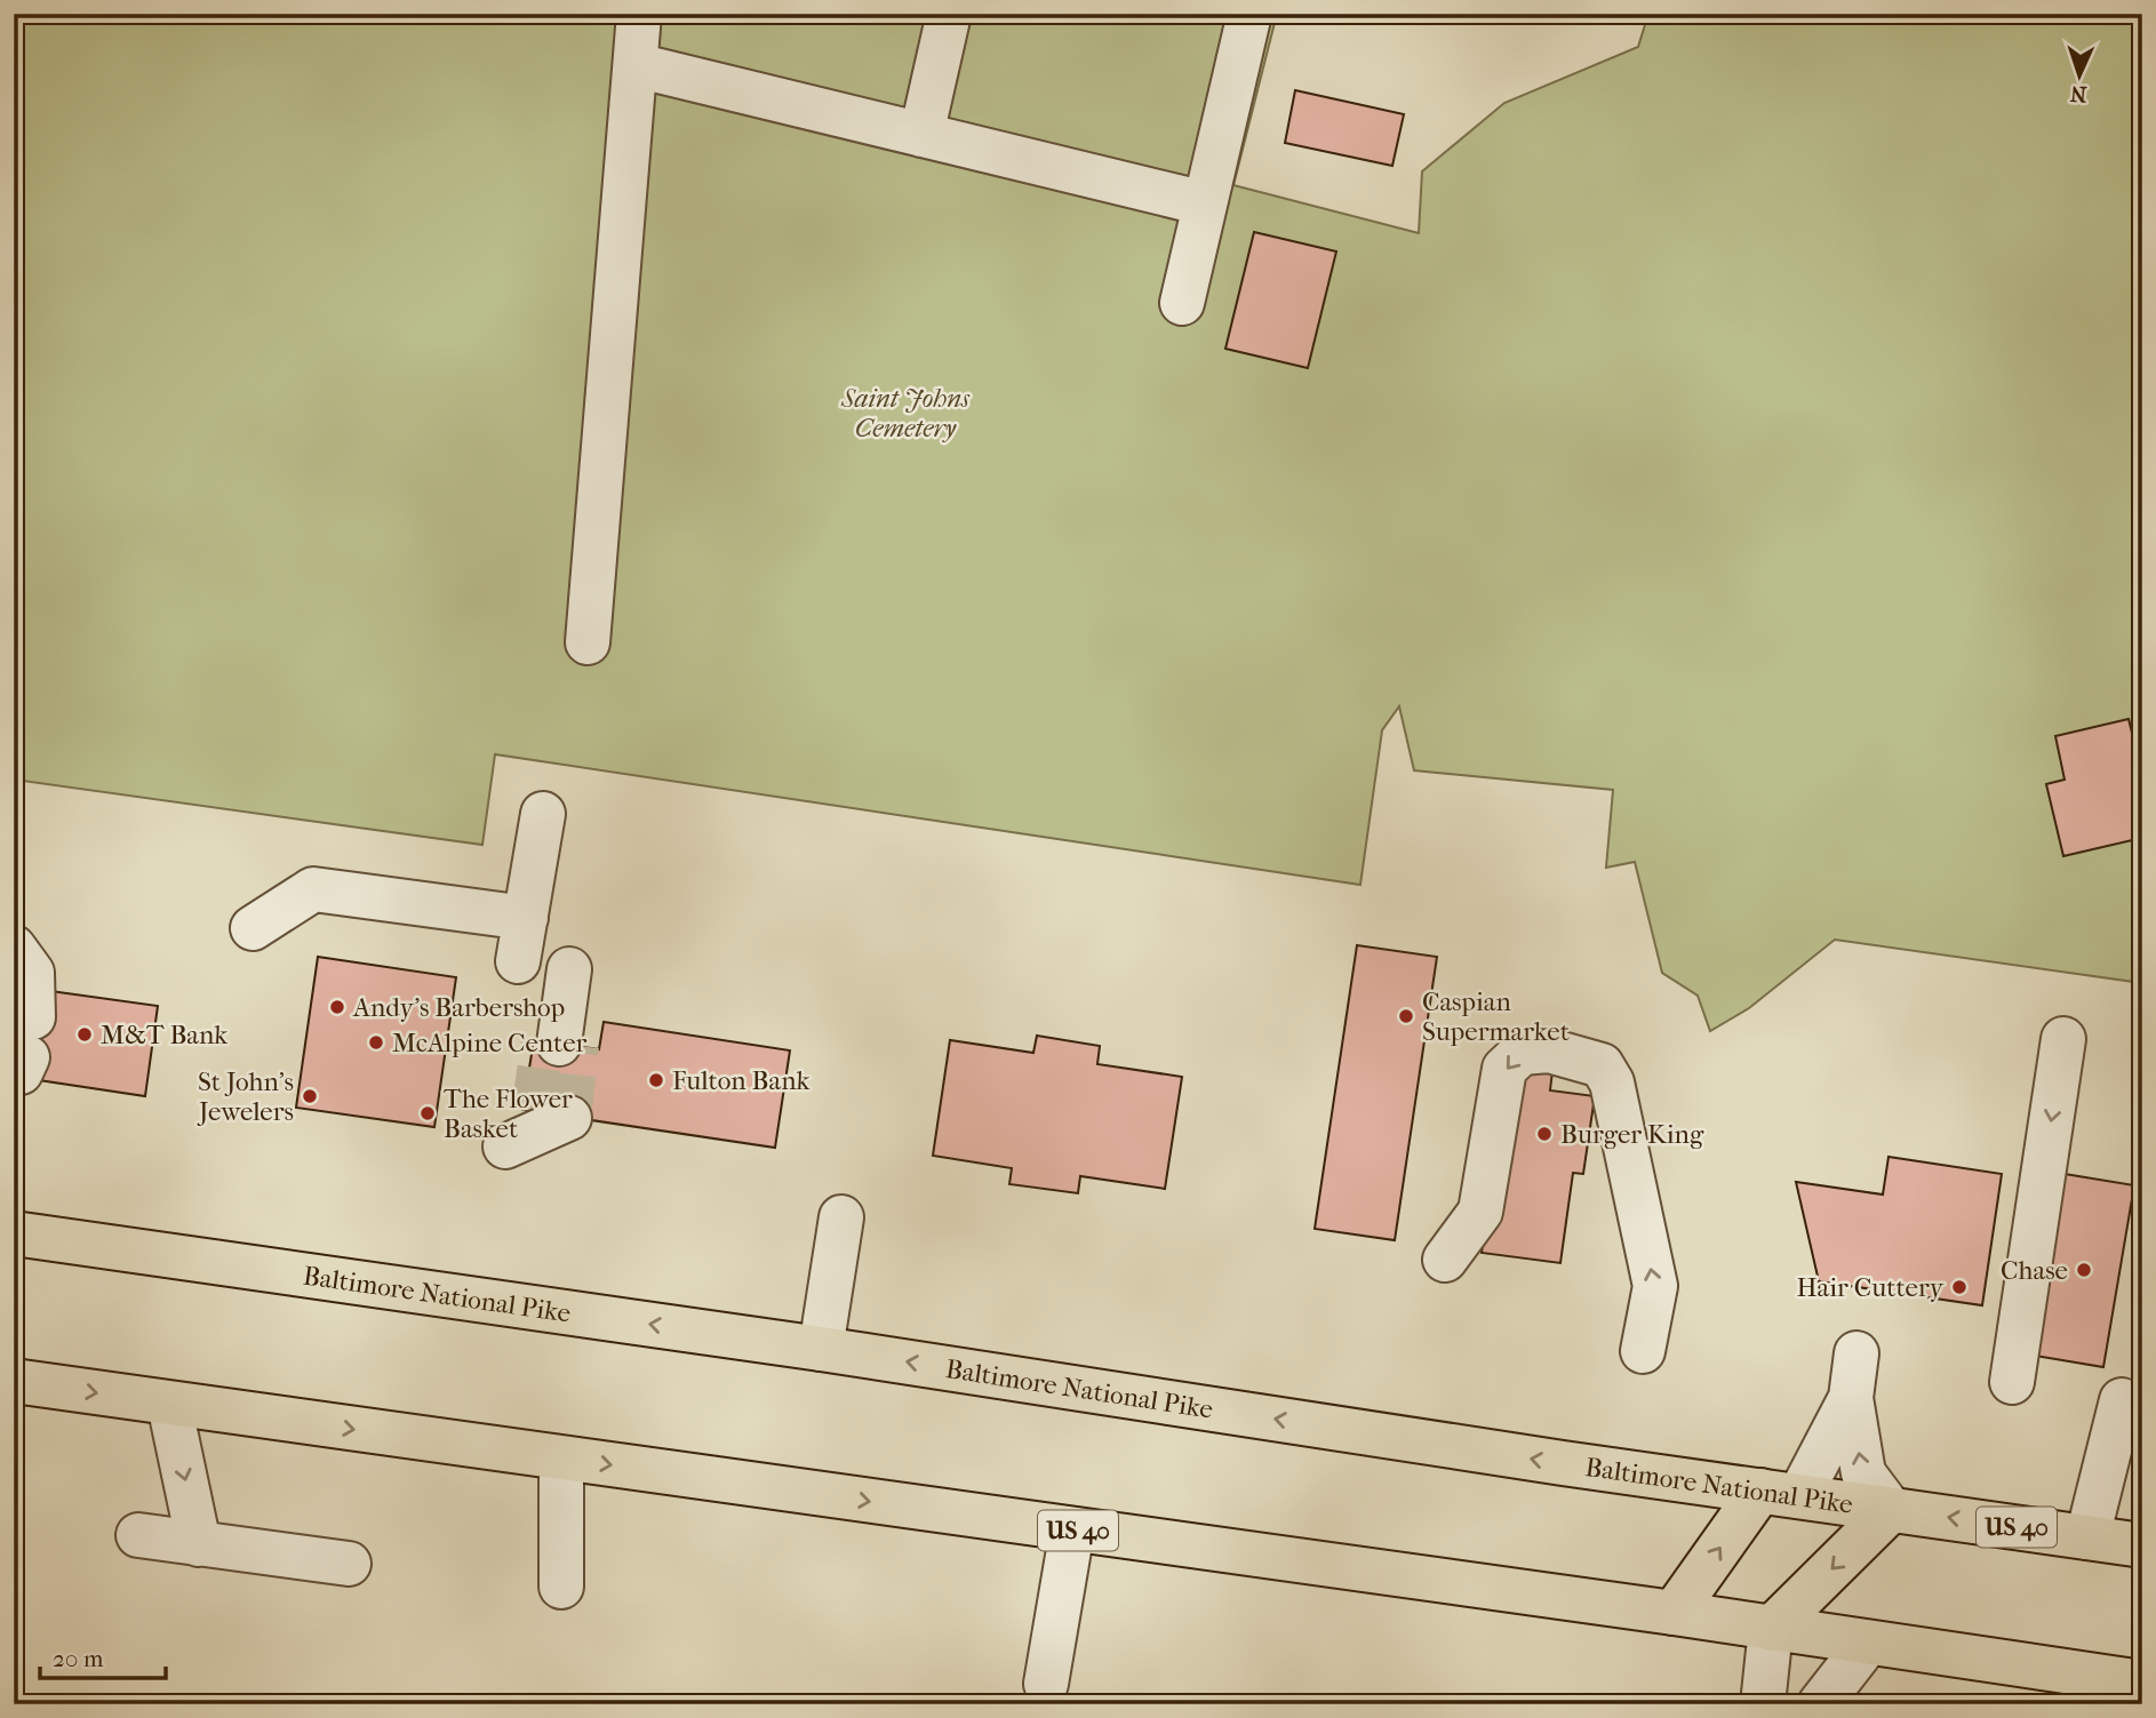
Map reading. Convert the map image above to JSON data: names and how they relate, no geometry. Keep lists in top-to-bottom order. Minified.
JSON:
{"streets":{"main road":["Baltimore National Pike","US 40"]},"parks":["Saint Johns Cemetery"],"places":["Andy's Barbershop","Caspian Supermarket","M&T Bank","McAlpine Center","Fulton Bank","St John's Jewelers","The Flower Basket","Burger King","Chase","Hair Cuttery"],"scale_bar":"20 m","north":"bottom"}
